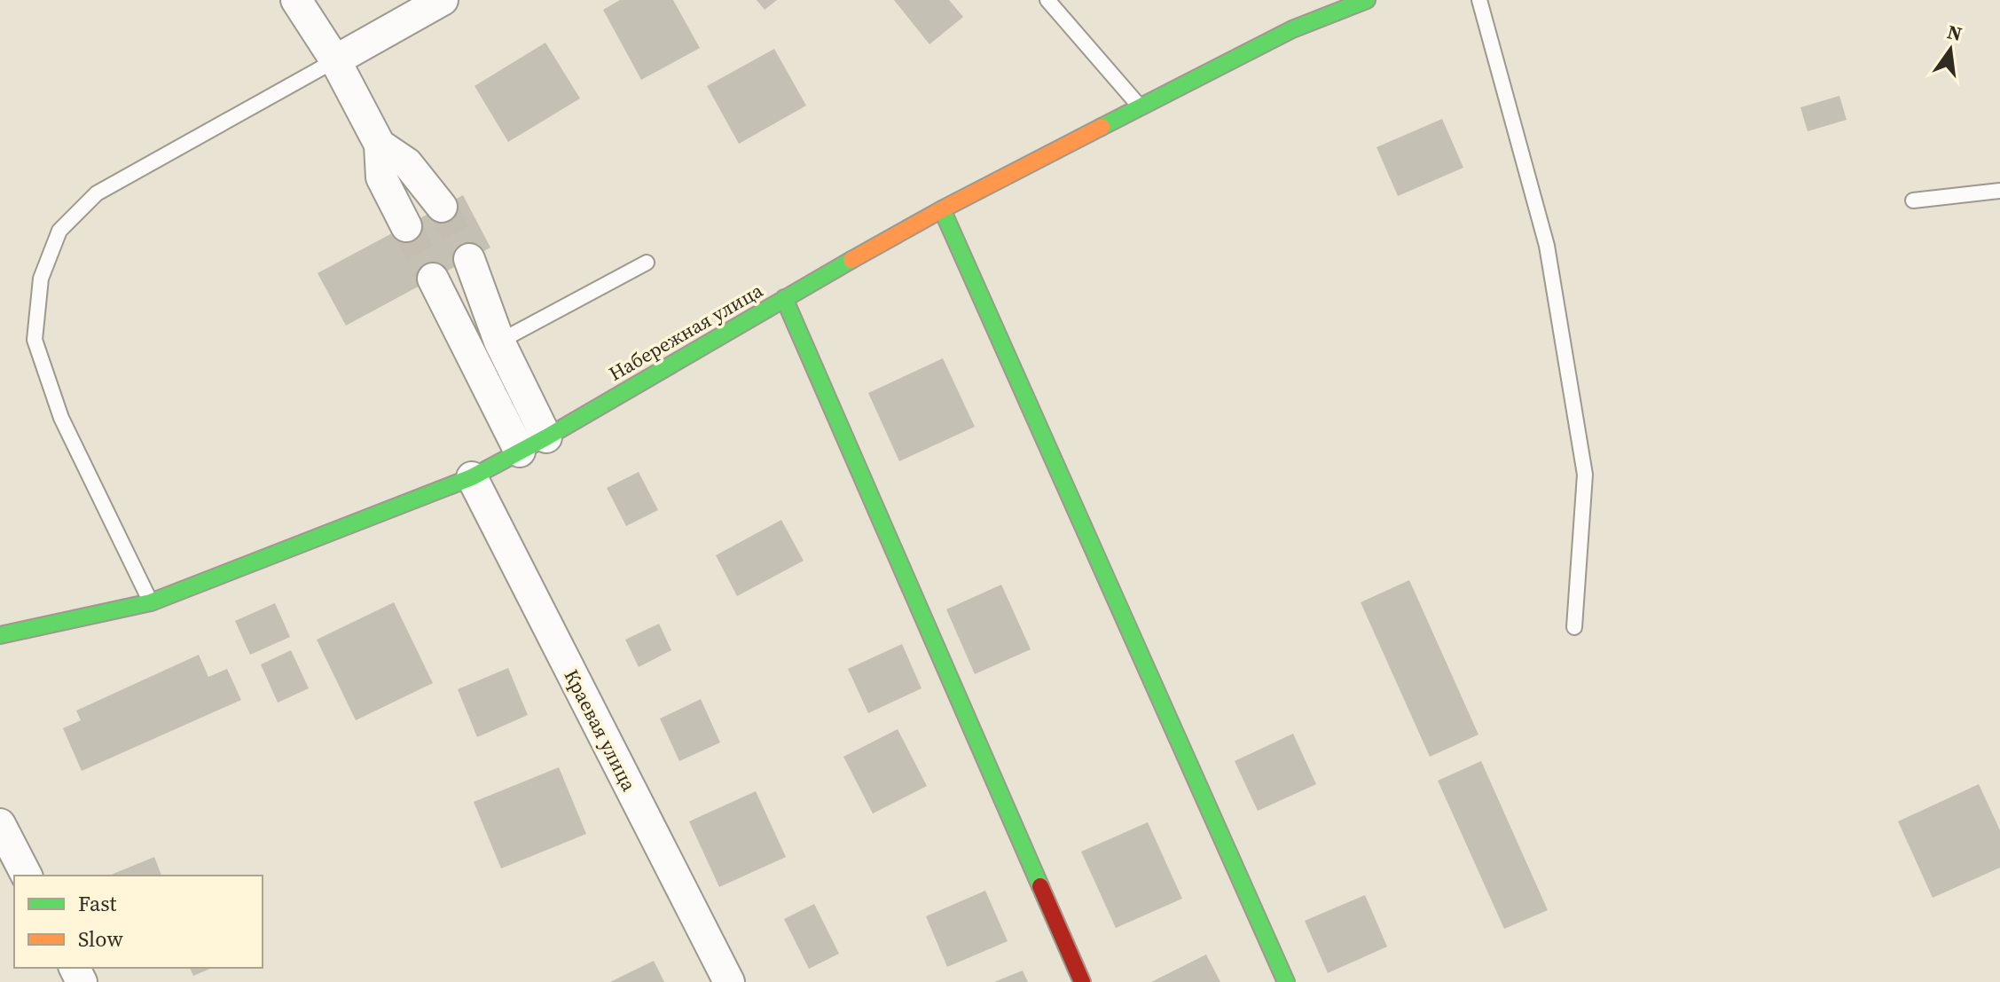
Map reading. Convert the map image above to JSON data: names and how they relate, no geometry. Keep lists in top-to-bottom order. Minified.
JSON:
{"streets":{"street":["Набережная улица","Краевая улица"]},"crossings":[["Набережная улица","Краевая улица"]],"legend":["Fast","Slow"],"north":"top"}
